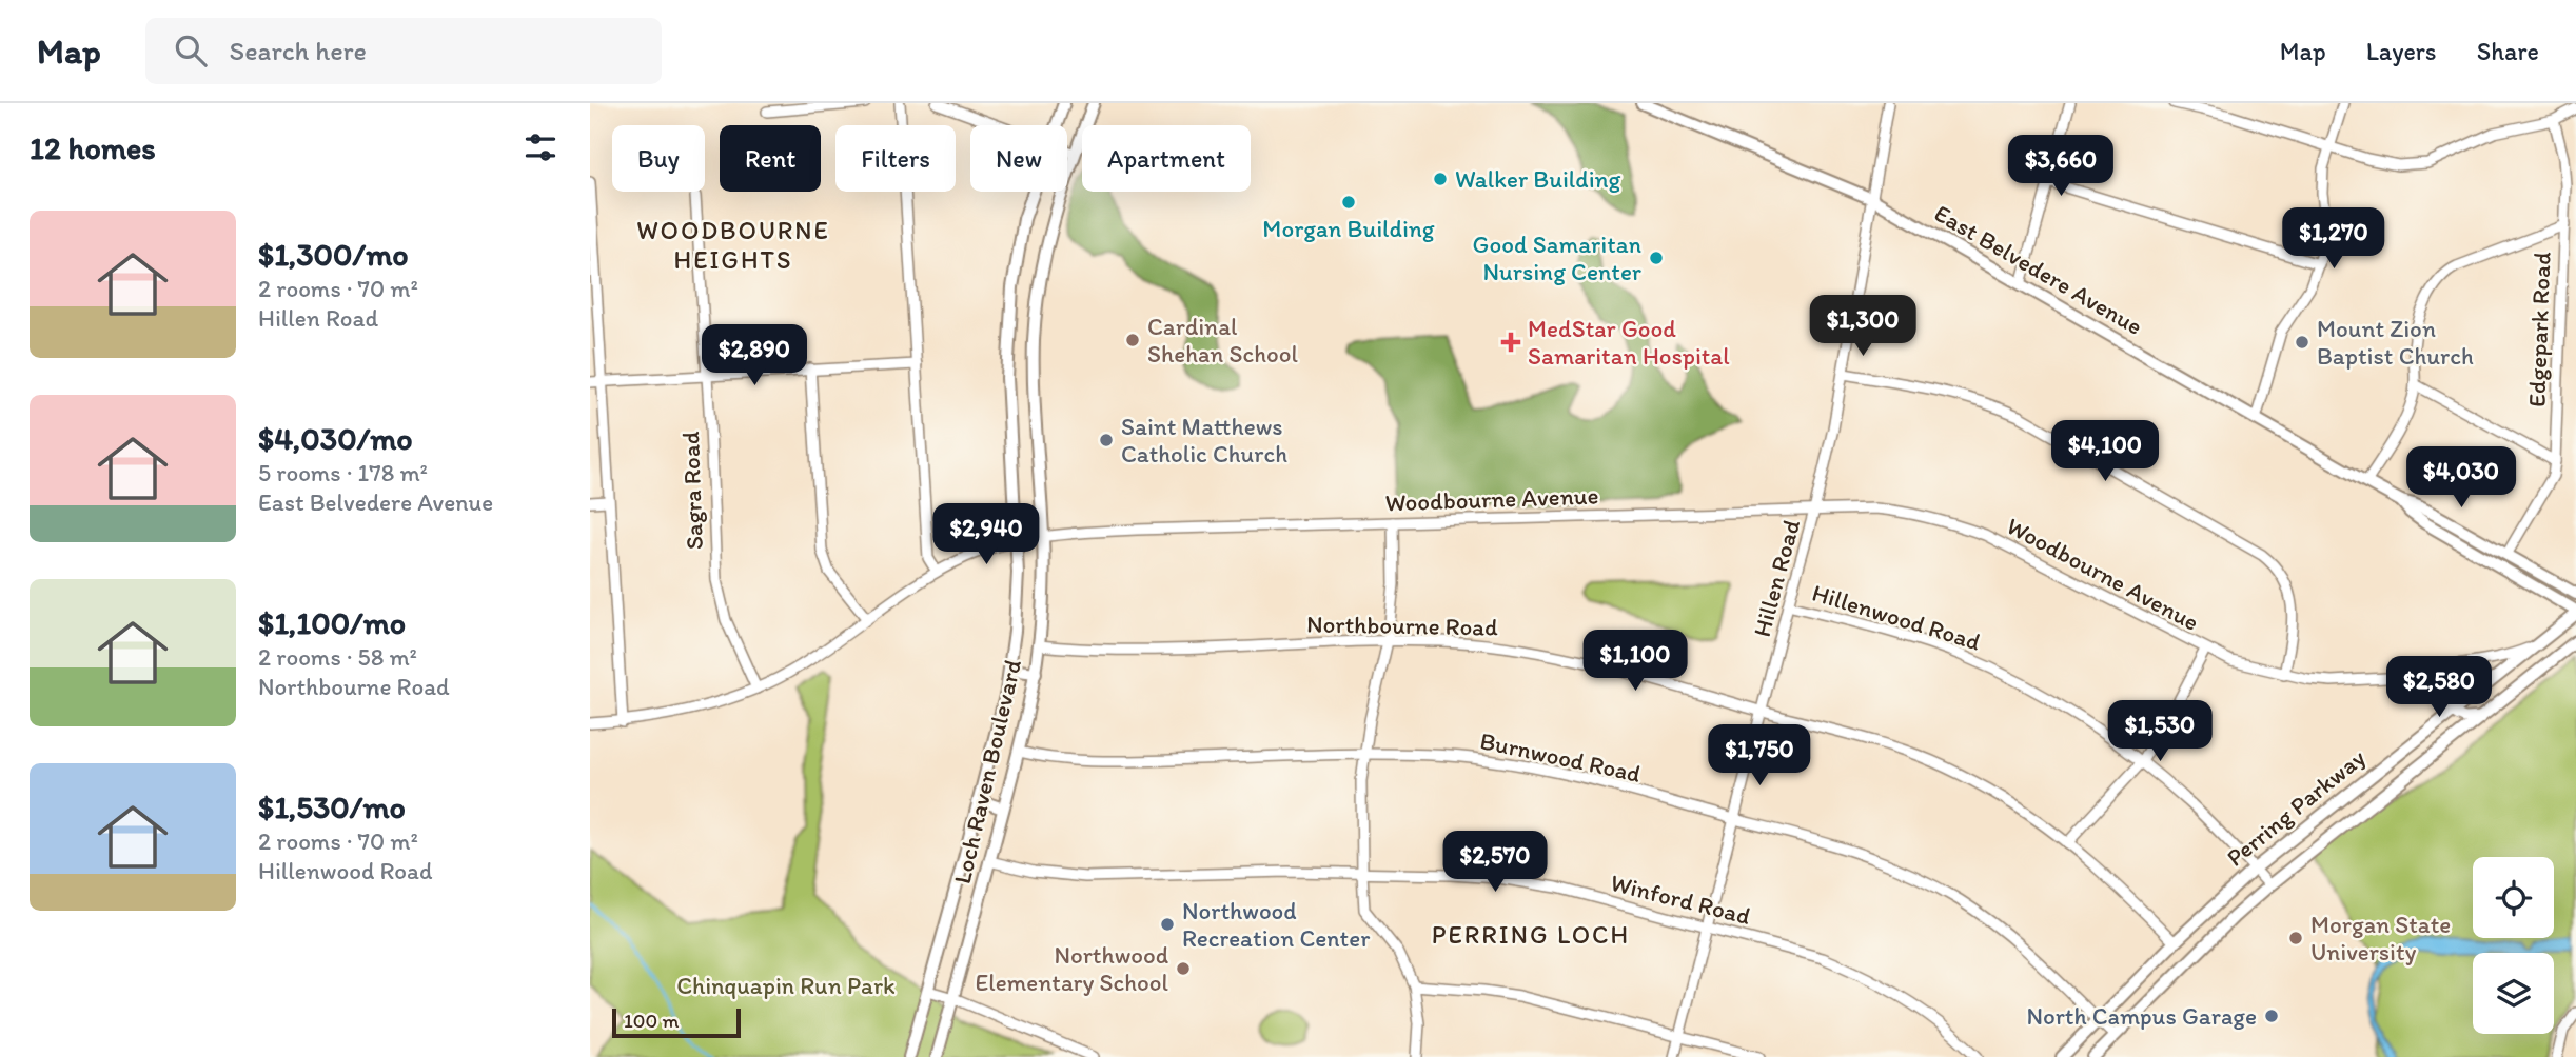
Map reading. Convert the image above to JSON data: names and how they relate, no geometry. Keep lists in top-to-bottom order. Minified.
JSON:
{"streets":{"main road":["East Belvedere Avenue","Loch Raven Boulevard","Perring Parkway"],"street":["Edgepark Road","Sagra Road","Woodbourne Avenue","Hillen Road","Hillenwood Road","Northbourne Road","Burnwood Road","Winford Road"]},"crossings":[["East Belvedere Avenue","Edgepark Road"],["East Belvedere Avenue","Hillen Road"],["East Belvedere Avenue","Perring Parkway"],["Sagra Road","Woodbourne Avenue"],["Woodbourne Avenue","Hillen Road"],["Woodbourne Avenue","Loch Raven Boulevard"],["Woodbourne Avenue","Perring Parkway"],["Hillen Road","Hillenwood Road"],["Hillen Road","Northbourne Road"],["Hillen Road","Burnwood Road"],["Hillen Road","Winford Road"],["Hillenwood Road","Perring Parkway"],["Northbourne Road","Loch Raven Boulevard"],["Northbourne Road","Perring Parkway"],["Burnwood Road","Loch Raven Boulevard"],["Burnwood Road","Perring Parkway"],["Loch Raven Boulevard","Winford Road"]],"districts":["WOODBOURNE HEIGHTS","PERRING LOCH"],"parks":["Chinquapin Run Park"],"places":{"other":["Walker Building","Morgan Building","Good Samaritan Nursing Center","Cardinal Shehan School","Mount Zion Baptist Church","Saint Matthews Catholic Church","Northwood Recreation Center","Morgan State University","Northwood Elementary School","North Campus Garage"],"health":["MedStar Good Samaritan Hospital"]},"scale_bar":"100 m","page":{"header":"Map","search":"Search here","nav":["Map","Layers","Share"],"heading":"12 homes","chip":["Buy","Rent","Filters","New","Apartment"],"price":["$3,660","$1,270","$1,300","$2,890","$4,100","$4,030","$2,940","$1,100","$2,580","$1,530","$1,750","$2,570"],"list":[{"name":"$1,300/mo","note":"2 rooms · 70 m² · Hillen Road"},{"name":"$4,030/mo","note":"5 rooms · 178 m² · East Belvedere Avenue"},{"name":"$1,100/mo","note":"2 rooms · 58 m² · Northbourne Road"},{"name":"$1,530/mo","note":"2 rooms · 70 m² · Hillenwood Road"}],"scale":"100 m"}}
